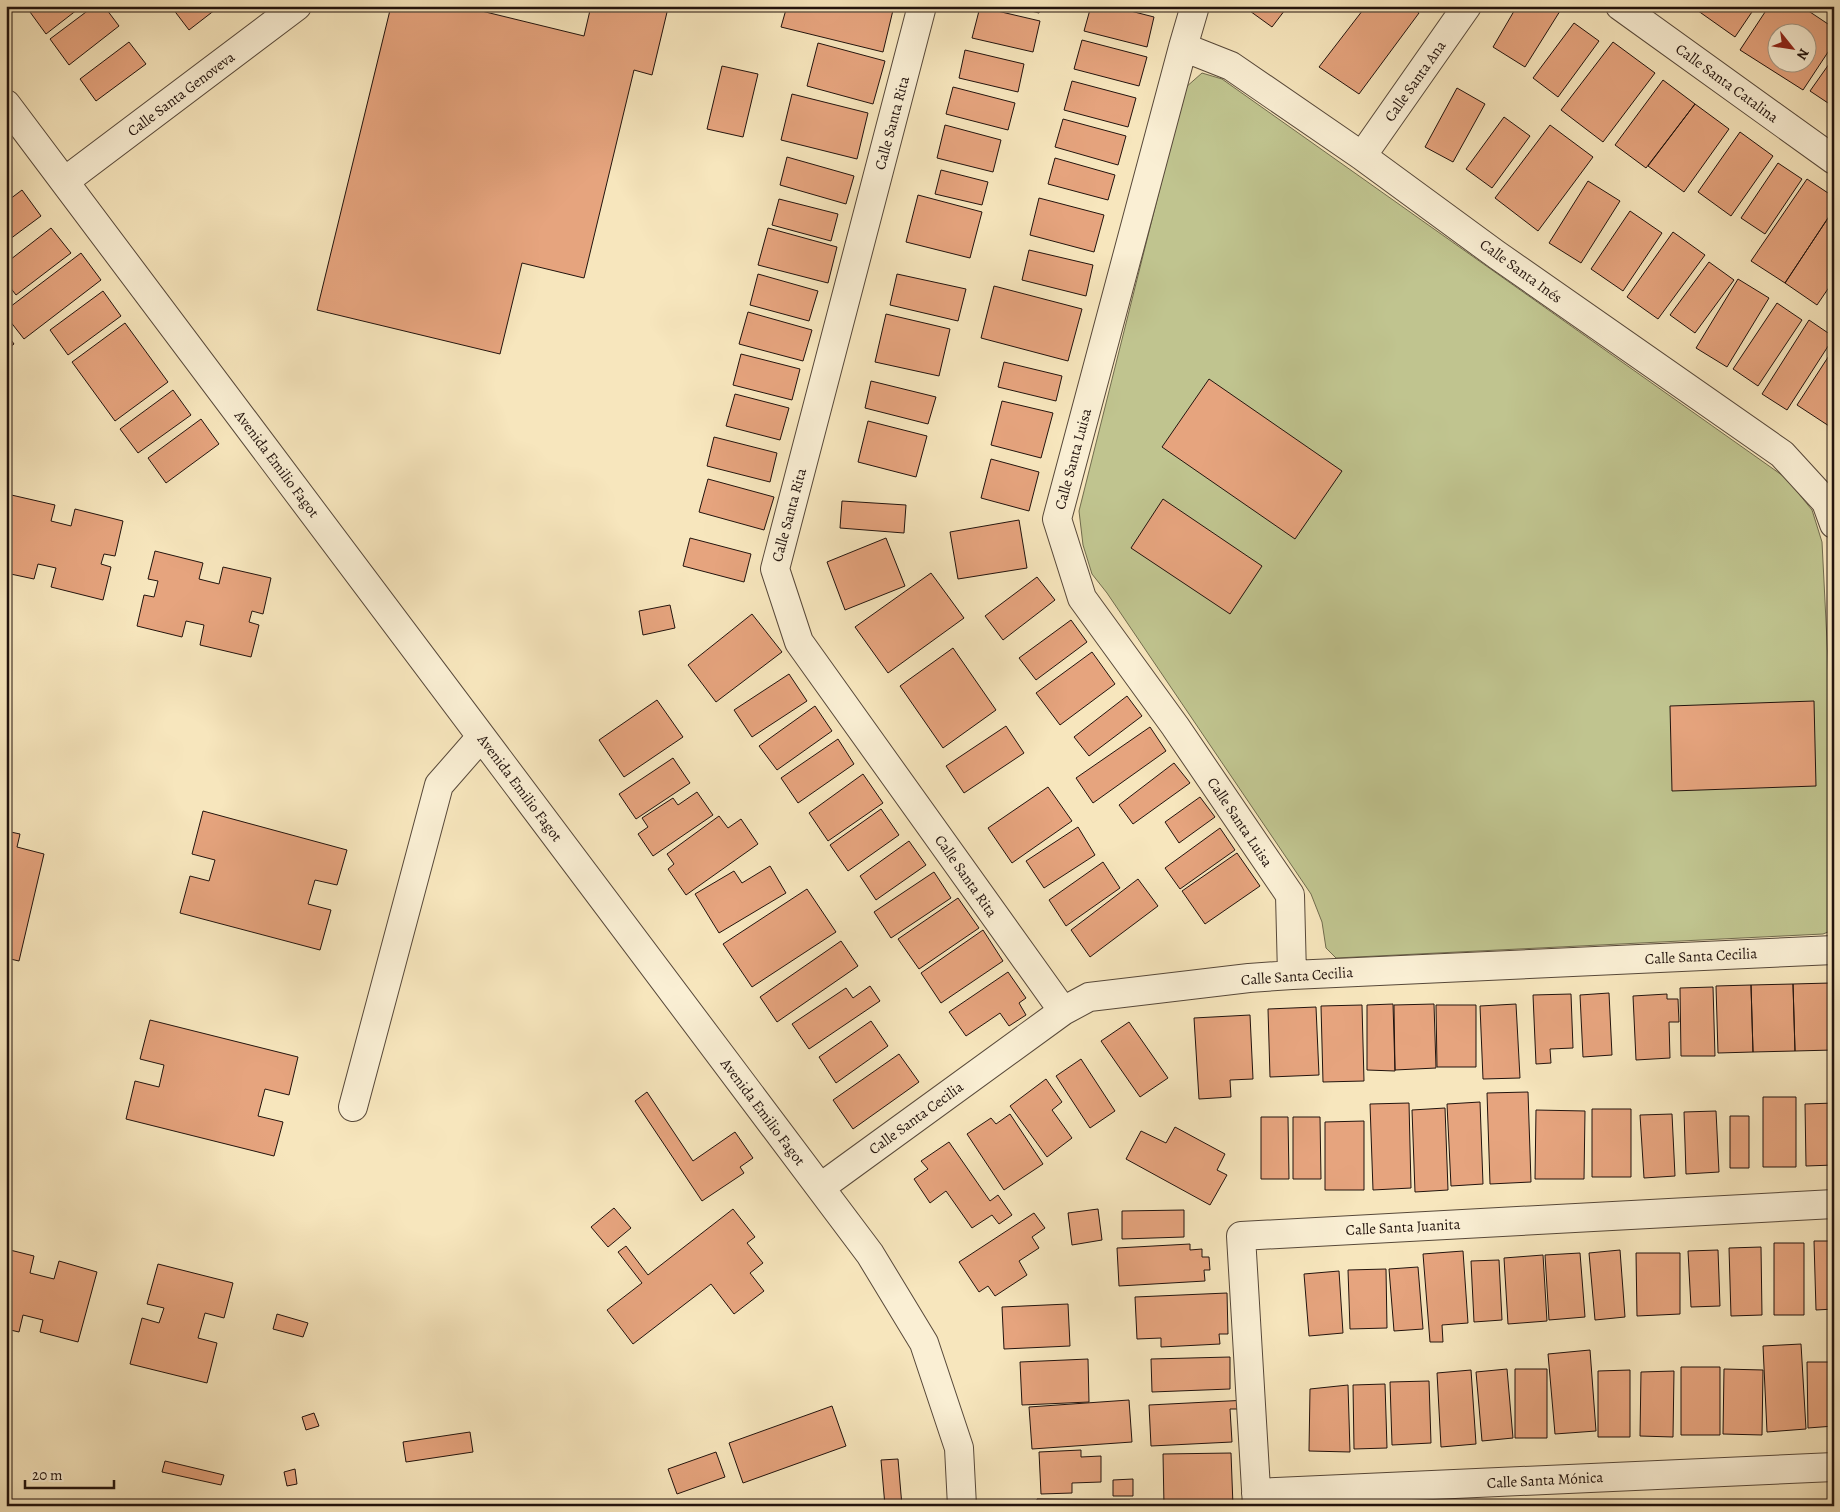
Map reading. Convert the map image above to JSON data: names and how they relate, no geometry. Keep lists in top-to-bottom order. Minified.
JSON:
{"streets":{"street":["Calle Santa Ana","Calle Santa Catalina","Calle Santa Genoveva","Calle Santa Rita","Calle Santa Inés","Calle Santa Luisa","Avenida Emilio Fagot","Calle Santa Cecilia","Calle Santa Juanita","Calle Santa Mónica"]},"crossings":[["Calle Santa Ana","Calle Santa Inés"],["Calle Santa Genoveva","Avenida Emilio Fagot"],["Calle Santa Rita","Calle Santa Cecilia"],["Calle Santa Inés","Calle Santa Luisa"],["Calle Santa Luisa","Calle Santa Cecilia"],["Avenida Emilio Fagot","Calle Santa Cecilia"],["Calle Santa Juanita","Calle Santa Mónica"]],"scale_bar":"20 m","north":"bottom right"}
